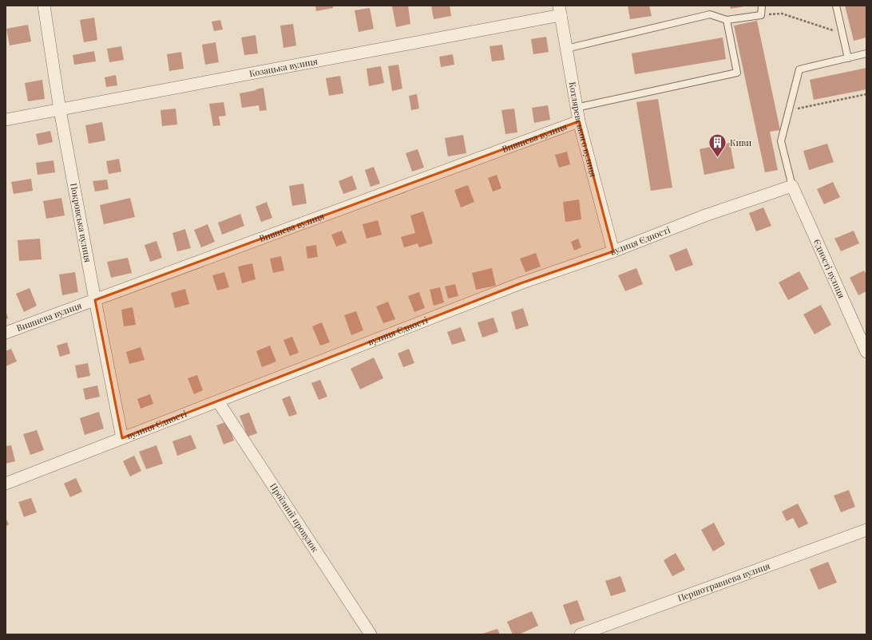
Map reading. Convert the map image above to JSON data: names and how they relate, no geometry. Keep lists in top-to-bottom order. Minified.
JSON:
{"streets":{"street":["Козацька вулиця","Котляревського вулиця","Вишнева вулиця","Покровська вулиця","вулиця Єдності","Єдності вулиця","Проїзний провулок","Першотравнева вулиця"]},"crossings":[["Козацька вулиця","Котляревського вулиця"],["Козацька вулиця","Покровська вулиця"],["Котляревського вулиця","Вишнева вулиця"],["Котляревського вулиця","вулиця Єдності"],["Вишнева вулиця","Покровська вулиця"],["Покровська вулиця","вулиця Єдності"],["вулиця Єдності","Єдності вулиця"],["вулиця Єдності","Проїзний провулок"]],"places":{"building":["Киви"]}}
